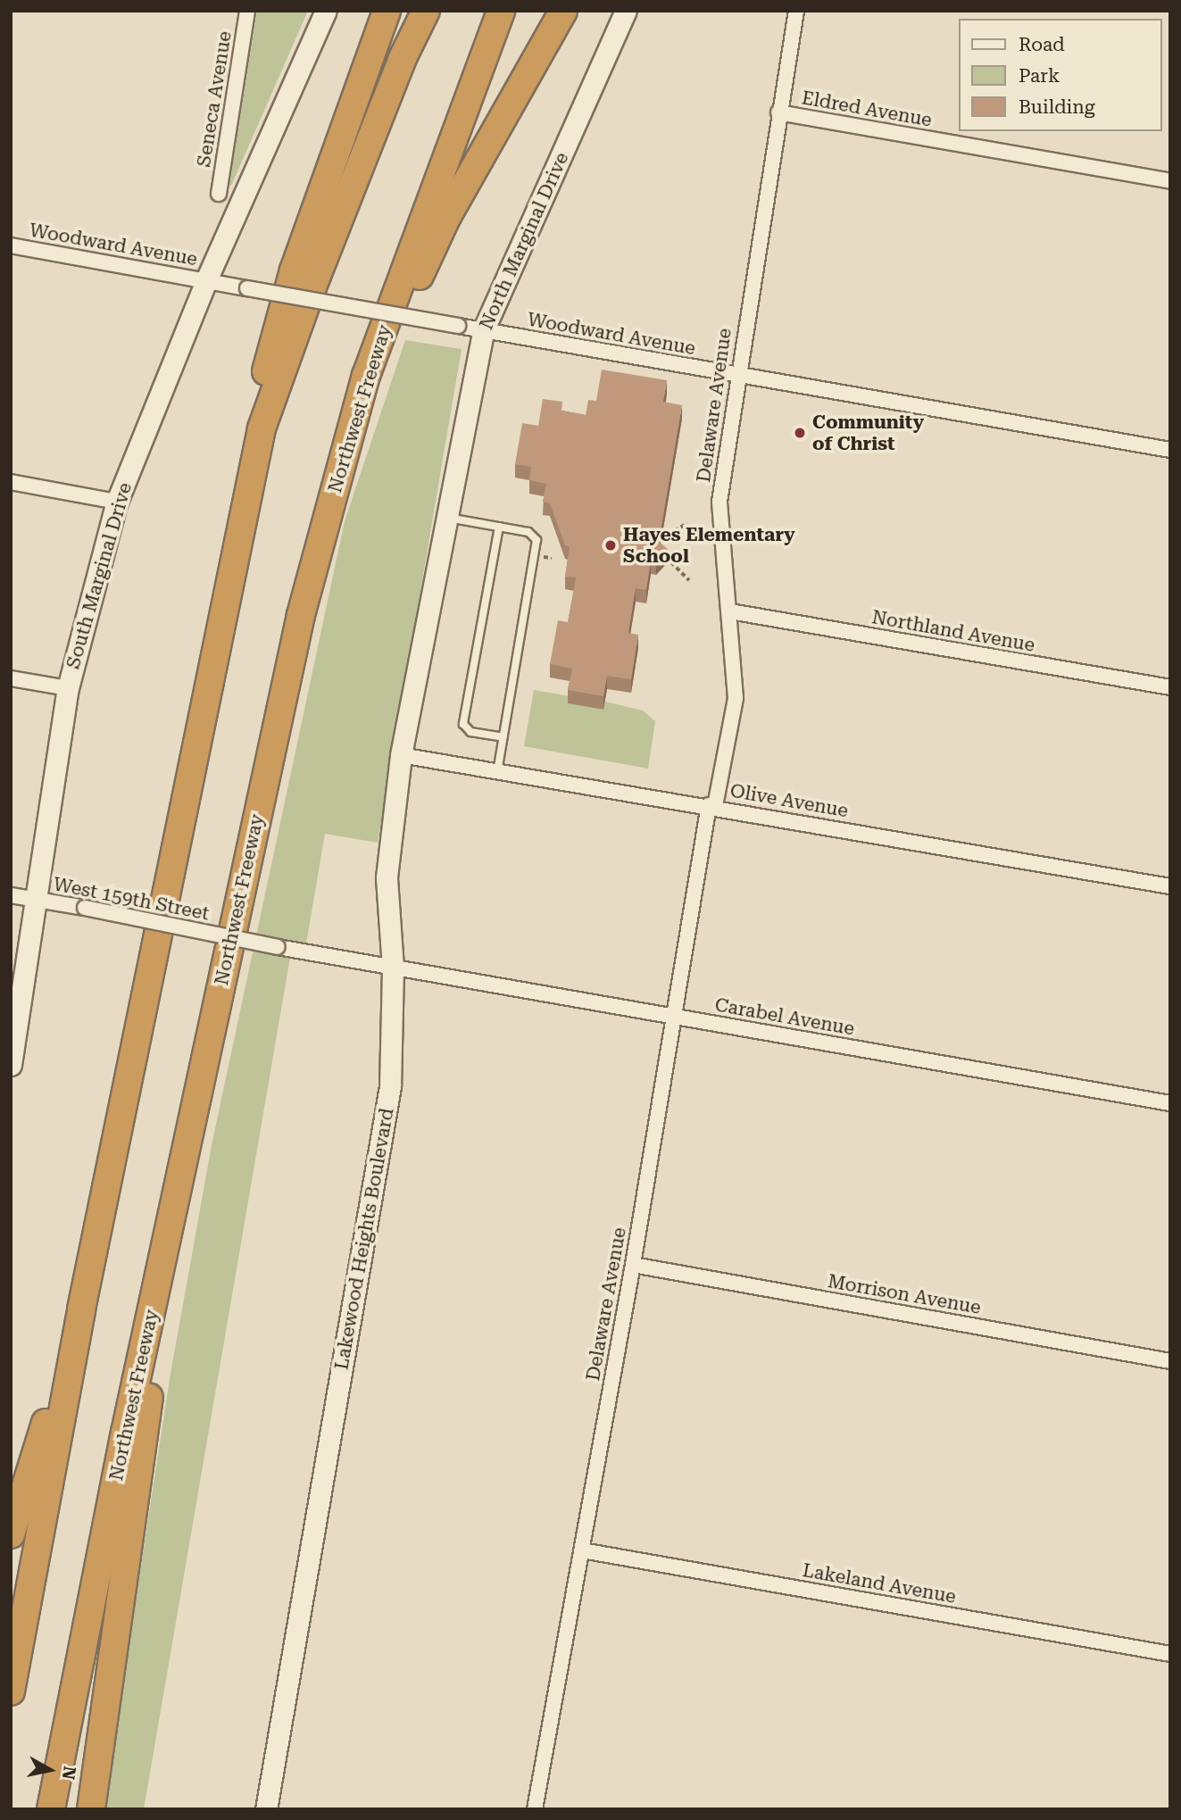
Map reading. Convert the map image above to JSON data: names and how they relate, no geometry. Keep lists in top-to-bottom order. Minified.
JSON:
{"streets":{"highway":["Northwest Freeway"],"main road":["North Marginal Drive","South Marginal Drive","Lakewood Heights Boulevard"],"street":["Seneca Avenue","Eldred Avenue","Woodward Avenue","Delaware Avenue","Northland Avenue","Olive Avenue","West 159th Street","Carabel Avenue","Morrison Avenue","Lakeland Avenue"]},"crossings":[["Eldred Avenue","Delaware Avenue"],["North Marginal Drive","Woodward Avenue"],["North Marginal Drive","Lakewood Heights Boulevard"],["Woodward Avenue","Delaware Avenue"],["Woodward Avenue","South Marginal Drive"],["Delaware Avenue","Northland Avenue"],["Delaware Avenue","Olive Avenue"],["Delaware Avenue","Carabel Avenue"],["Delaware Avenue","Morrison Avenue"],["Delaware Avenue","Lakeland Avenue"],["South Marginal Drive","West 159th Street"],["Olive Avenue","Lakewood Heights Boulevard"],["West 159th Street","Carabel Avenue"],["West 159th Street","Lakewood Heights Boulevard"],["Carabel Avenue","Lakewood Heights Boulevard"]],"places":["Community of Christ","Hayes Elementary School"],"legend":["Road","Park","Building"],"north":"right"}
